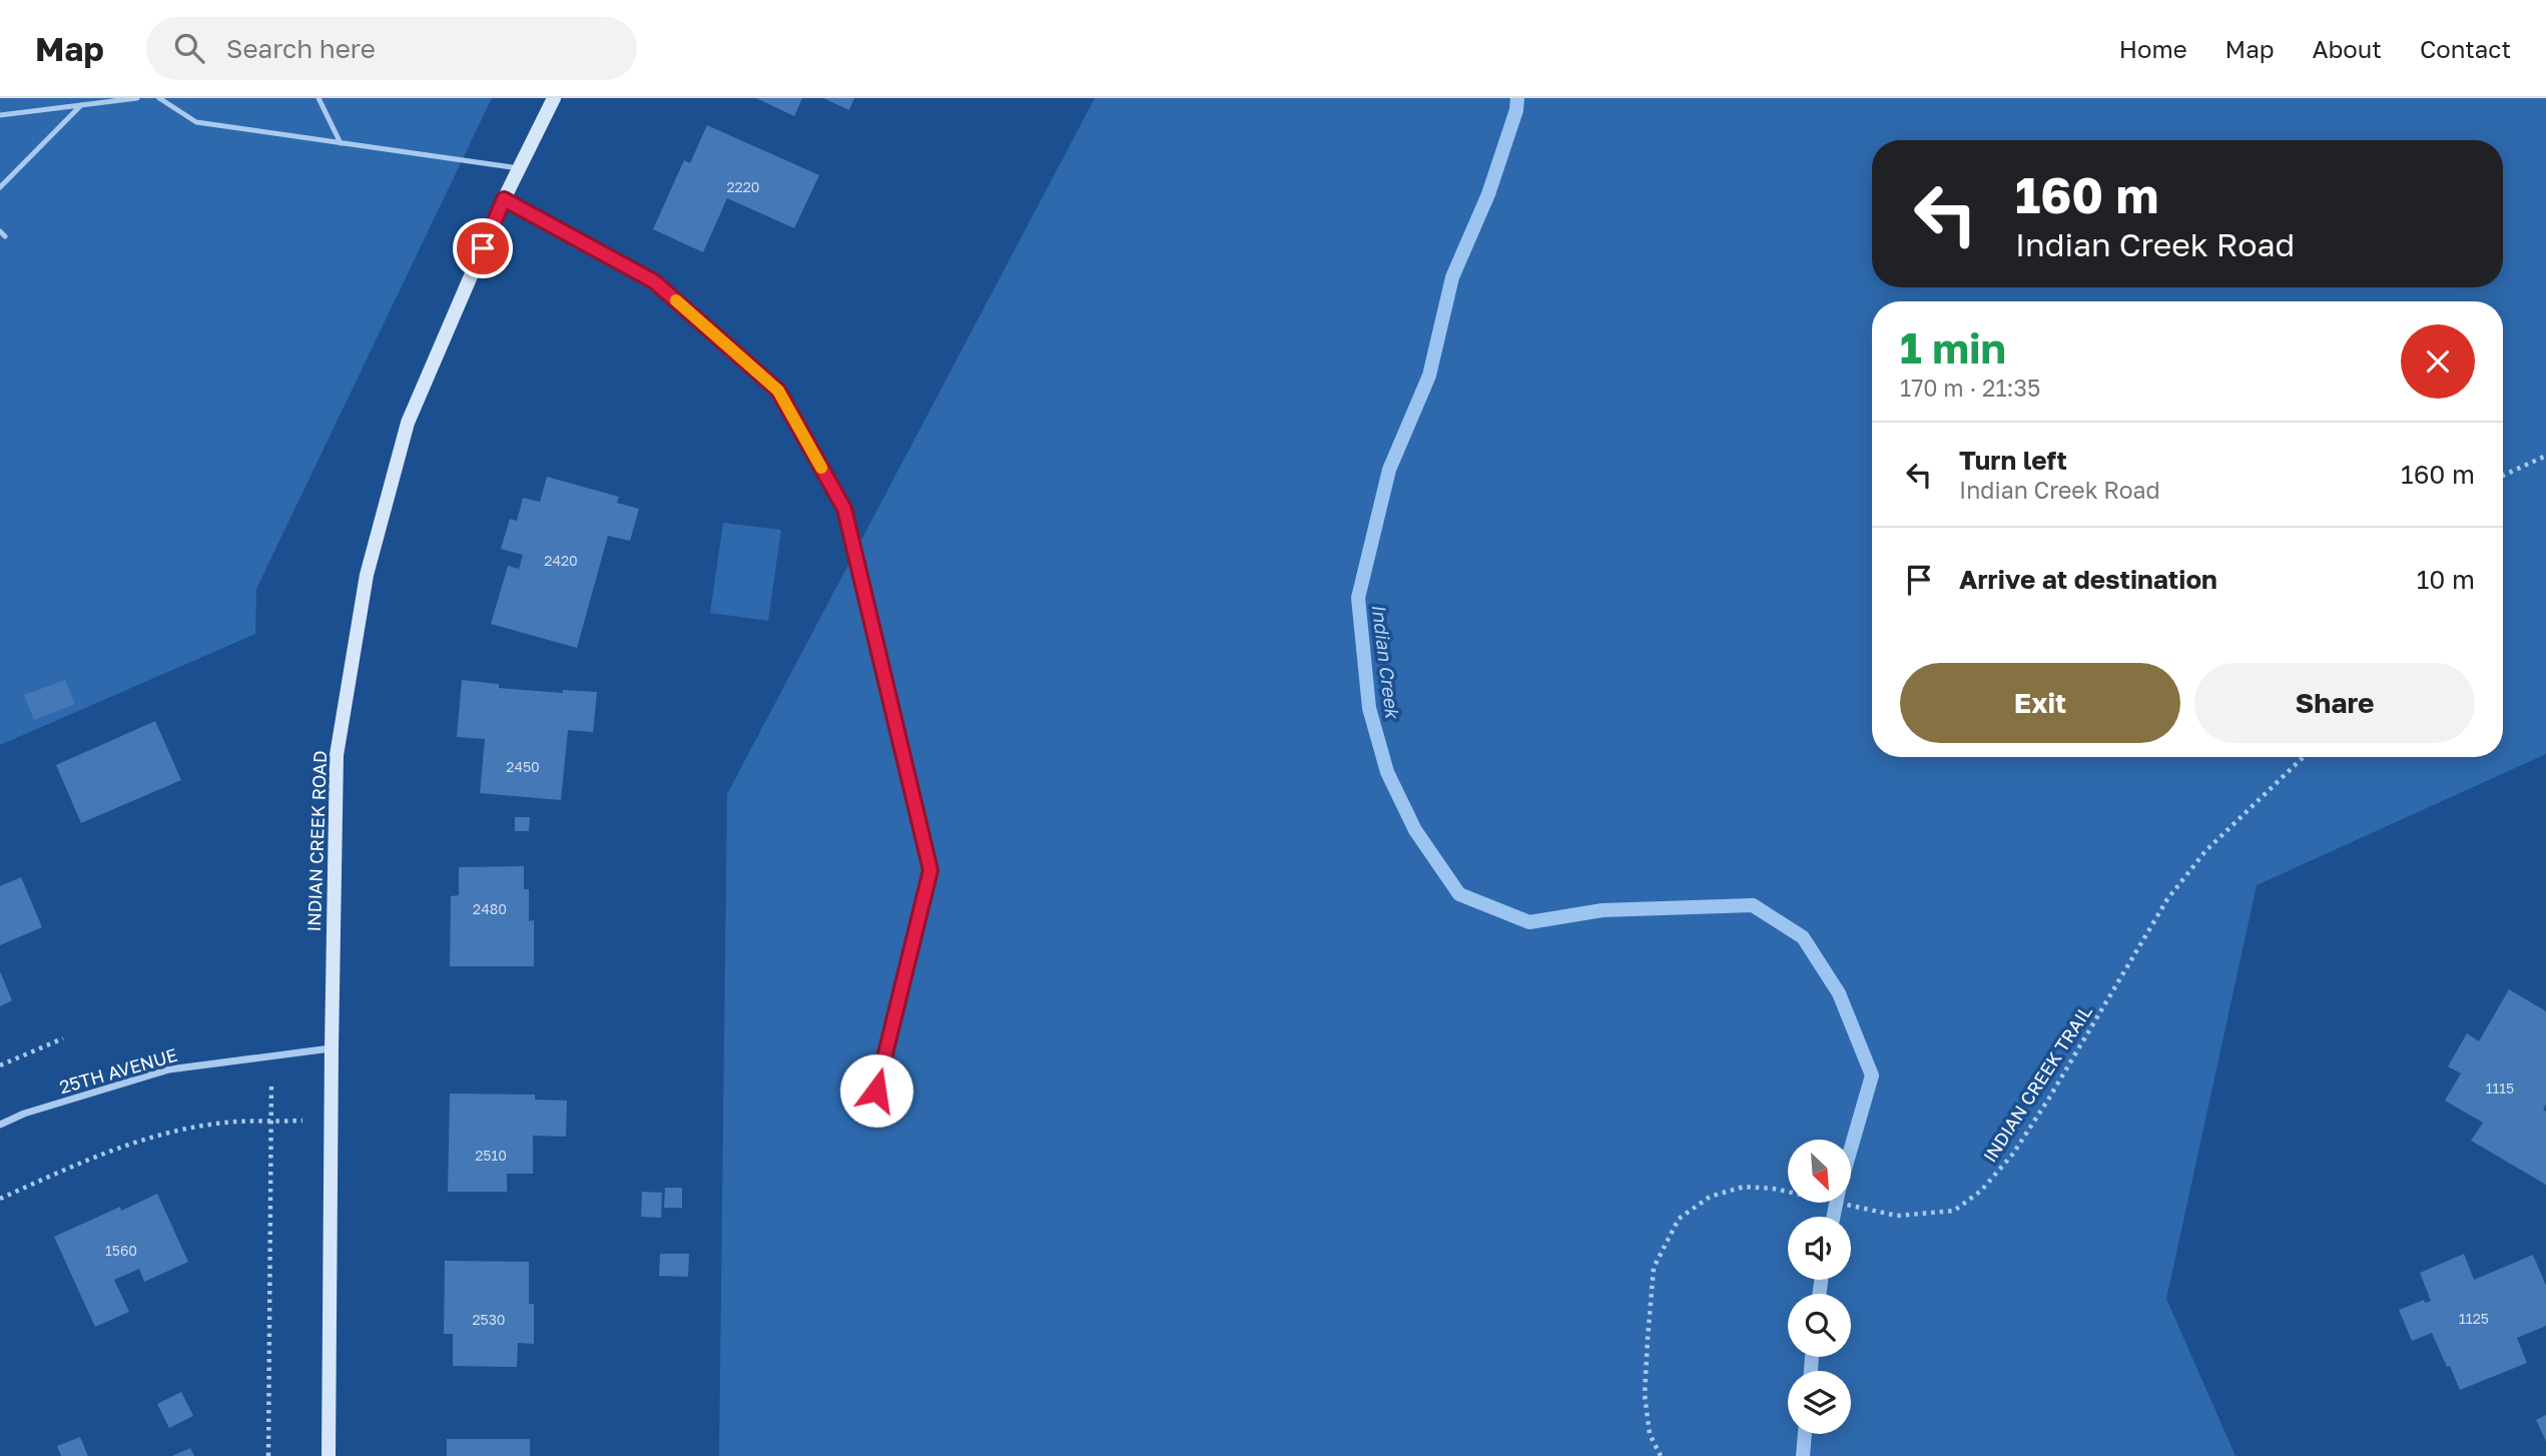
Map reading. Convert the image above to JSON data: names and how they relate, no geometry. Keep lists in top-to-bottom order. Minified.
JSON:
{"streets":{"street":["INDIAN CREEK ROAD","25TH AVENUE"],"path":["INDIAN CREEK TRAIL"]},"crossings":[["INDIAN CREEK ROAD","25TH AVENUE"]],"water":["Indian Creek"],"house_numbers":["2220","2420","2450","2480","1115","2510","1560","1125","2530"],"north":"bottom right","page":{"header":"Map","search":"Search here","nav":["Home","Map","About","Contact"],"turn":["160 m","Indian Creek Road"],"heading":["1 min","170 m · 21:35"],"list":[{"name":"Turn left","note":"Indian Creek Road","value":"160 m"},{"name":"Arrive at destination","value":"10 m"}],"buttons":["Exit","Share"]}}
